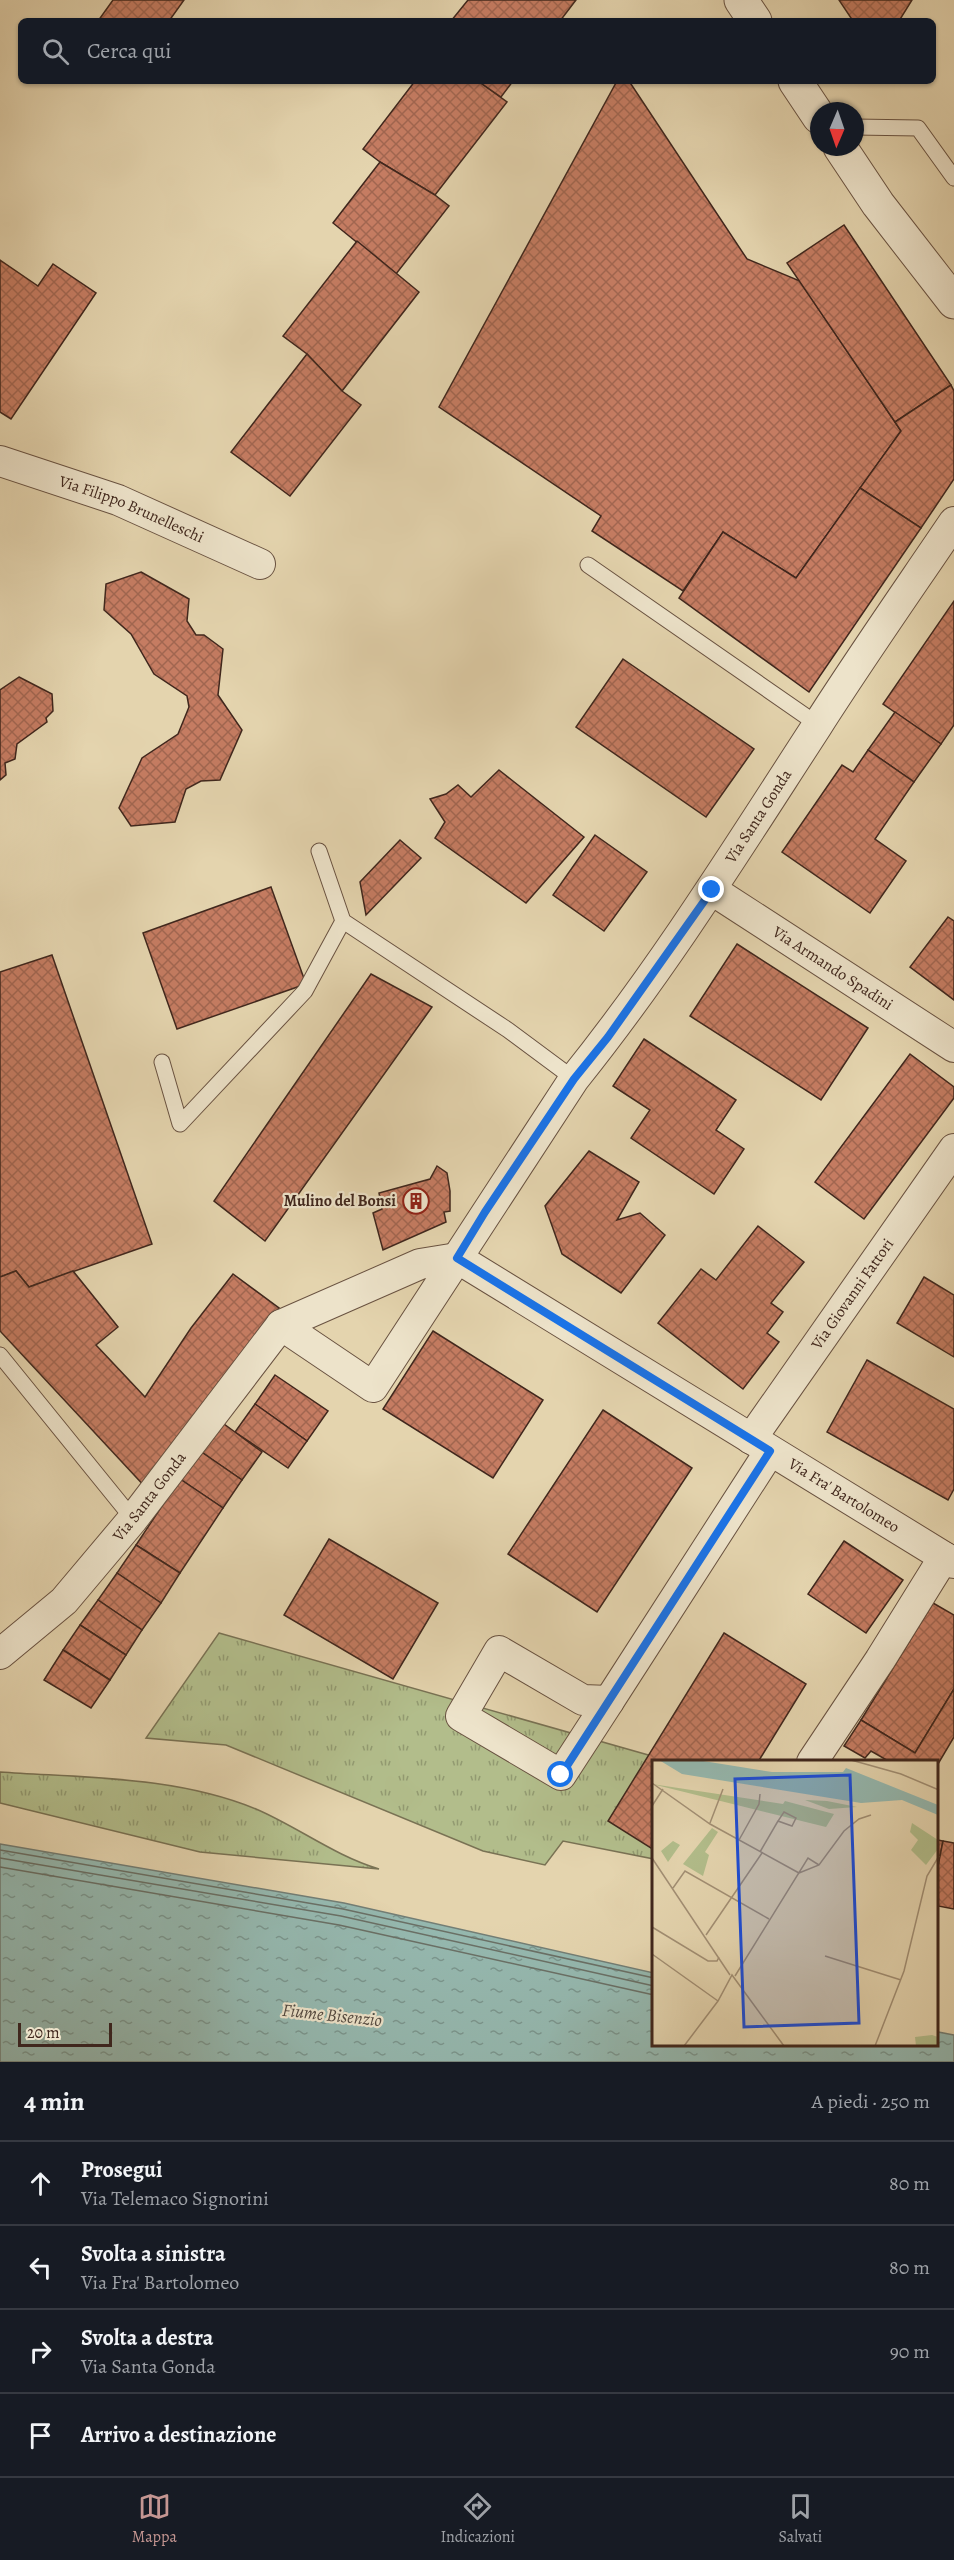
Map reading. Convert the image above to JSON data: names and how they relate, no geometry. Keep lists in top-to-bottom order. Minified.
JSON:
{"streets":{"street":["Via Filippo Brunelleschi","Via Santa Gonda","Via Armando Spadini","Via Giovanni Fattori","Via Fra' Bartolomeo"]},"crossings":[["Via Santa Gonda","Via Armando Spadini"],["Via Santa Gonda","Via Fra' Bartolomeo"],["Via Giovanni Fattori","Via Fra' Bartolomeo"]],"water":["Fiume Bisenzio"],"places":{"building":["Mulino del Bonsi"]},"scale_bar":"20 m","north":"bottom","page":{"search":"Cerca qui","scale":"20 m","heading":["4 min","A piedi · 250 m"],"list":[["Prosegui","Via Telemaco Signorini","80 m"],["Svolta a sinistra","Via Fra' Bartolomeo","80 m"],["Svolta a destra","Via Santa Gonda","90 m"],"Arrivo a destinazione"],"nav":["Mappa","Indicazioni","Salvati"]}}
